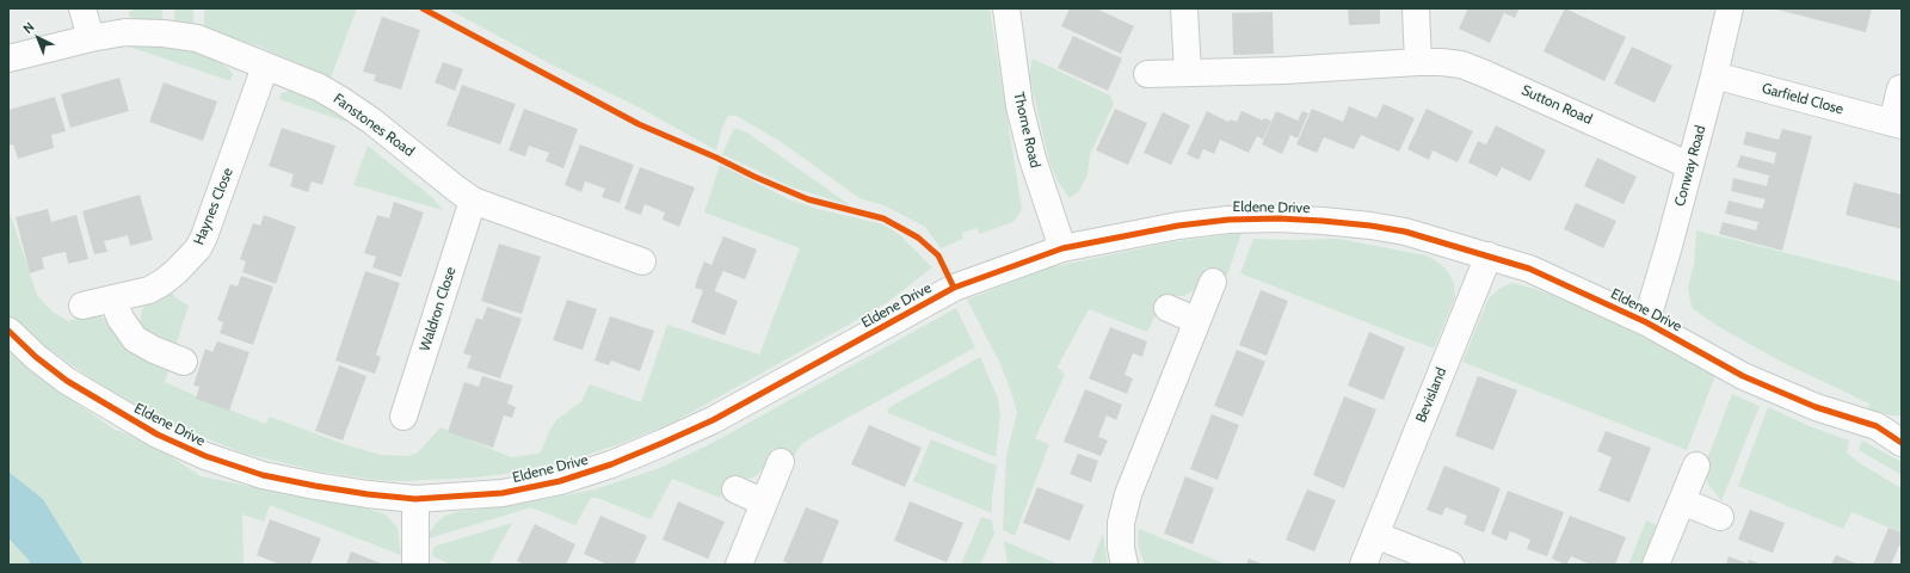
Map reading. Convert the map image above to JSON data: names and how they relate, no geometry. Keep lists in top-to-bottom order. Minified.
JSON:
{"streets":{"street":["Garfield Close","Sutton Road","Fanstones Road","Thorne Road","Conway Road","Haynes Close","Eldene Drive","Waldron Close","Bevisland"]},"crossings":[["Garfield Close","Conway Road"],["Sutton Road","Conway Road"],["Fanstones Road","Haynes Close"],["Fanstones Road","Waldron Close"],["Thorne Road","Eldene Drive"],["Conway Road","Eldene Drive"],["Eldene Drive","Bevisland"]],"north":"top left"}
